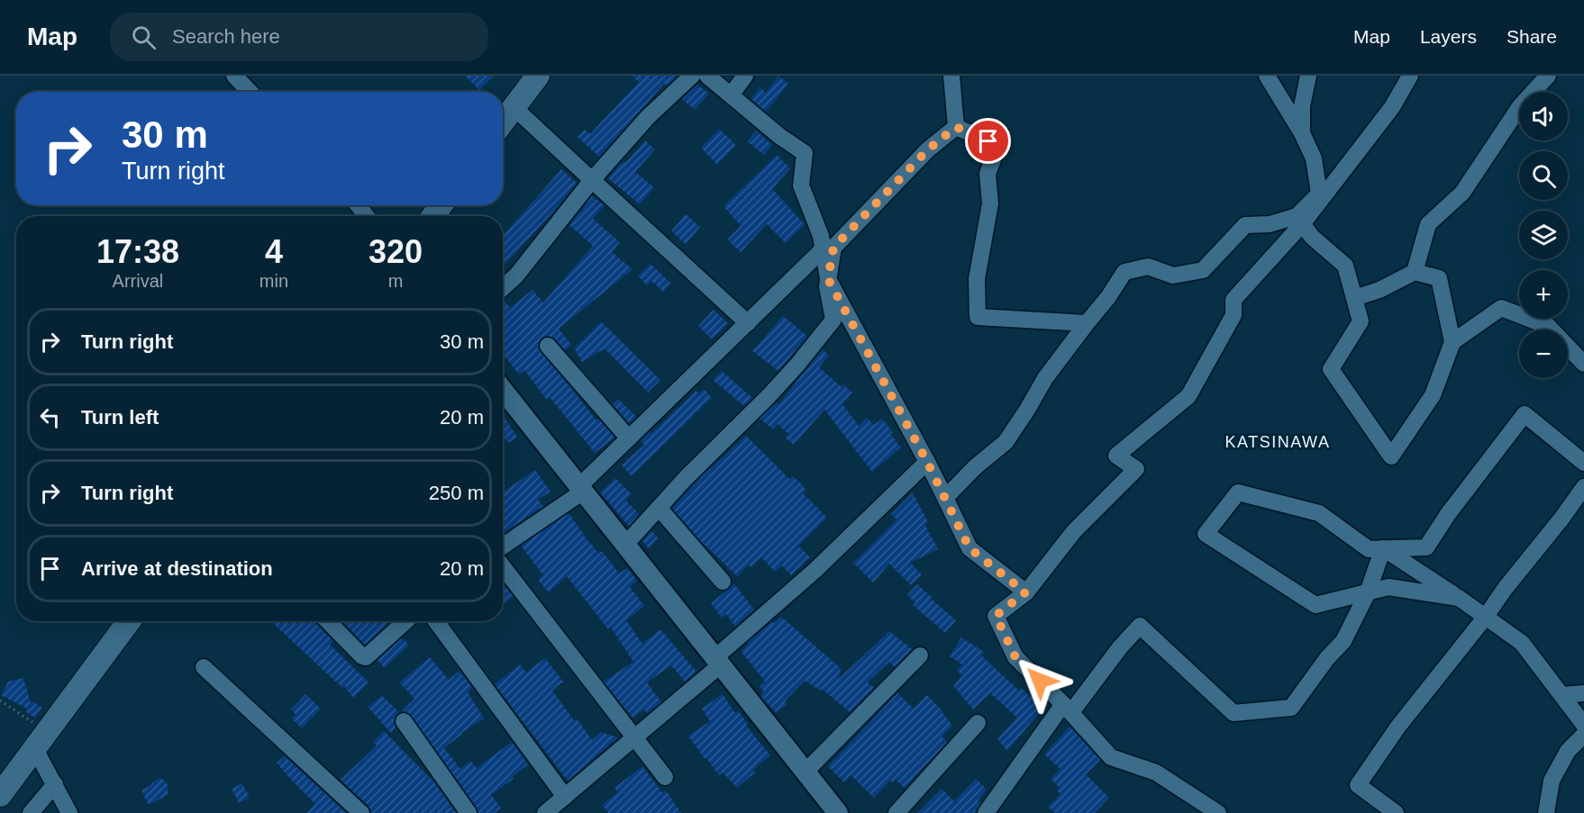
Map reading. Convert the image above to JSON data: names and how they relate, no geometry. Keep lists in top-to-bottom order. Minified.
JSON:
{"districts":["KATSINAWA"],"page":{"header":"Map","search":"Search here","nav":["Map","Layers","Share"],"map_buttons":["+","−"],"turn":["30 m","Turn right"],"eta":["17:38","Arrival","4","min","320","m"],"list":[{"name":"Turn right","value":"30 m"},{"name":"Turn left","value":"20 m"},{"name":"Turn right","value":"250 m"},{"name":"Arrive at destination","value":"20 m"}]}}
